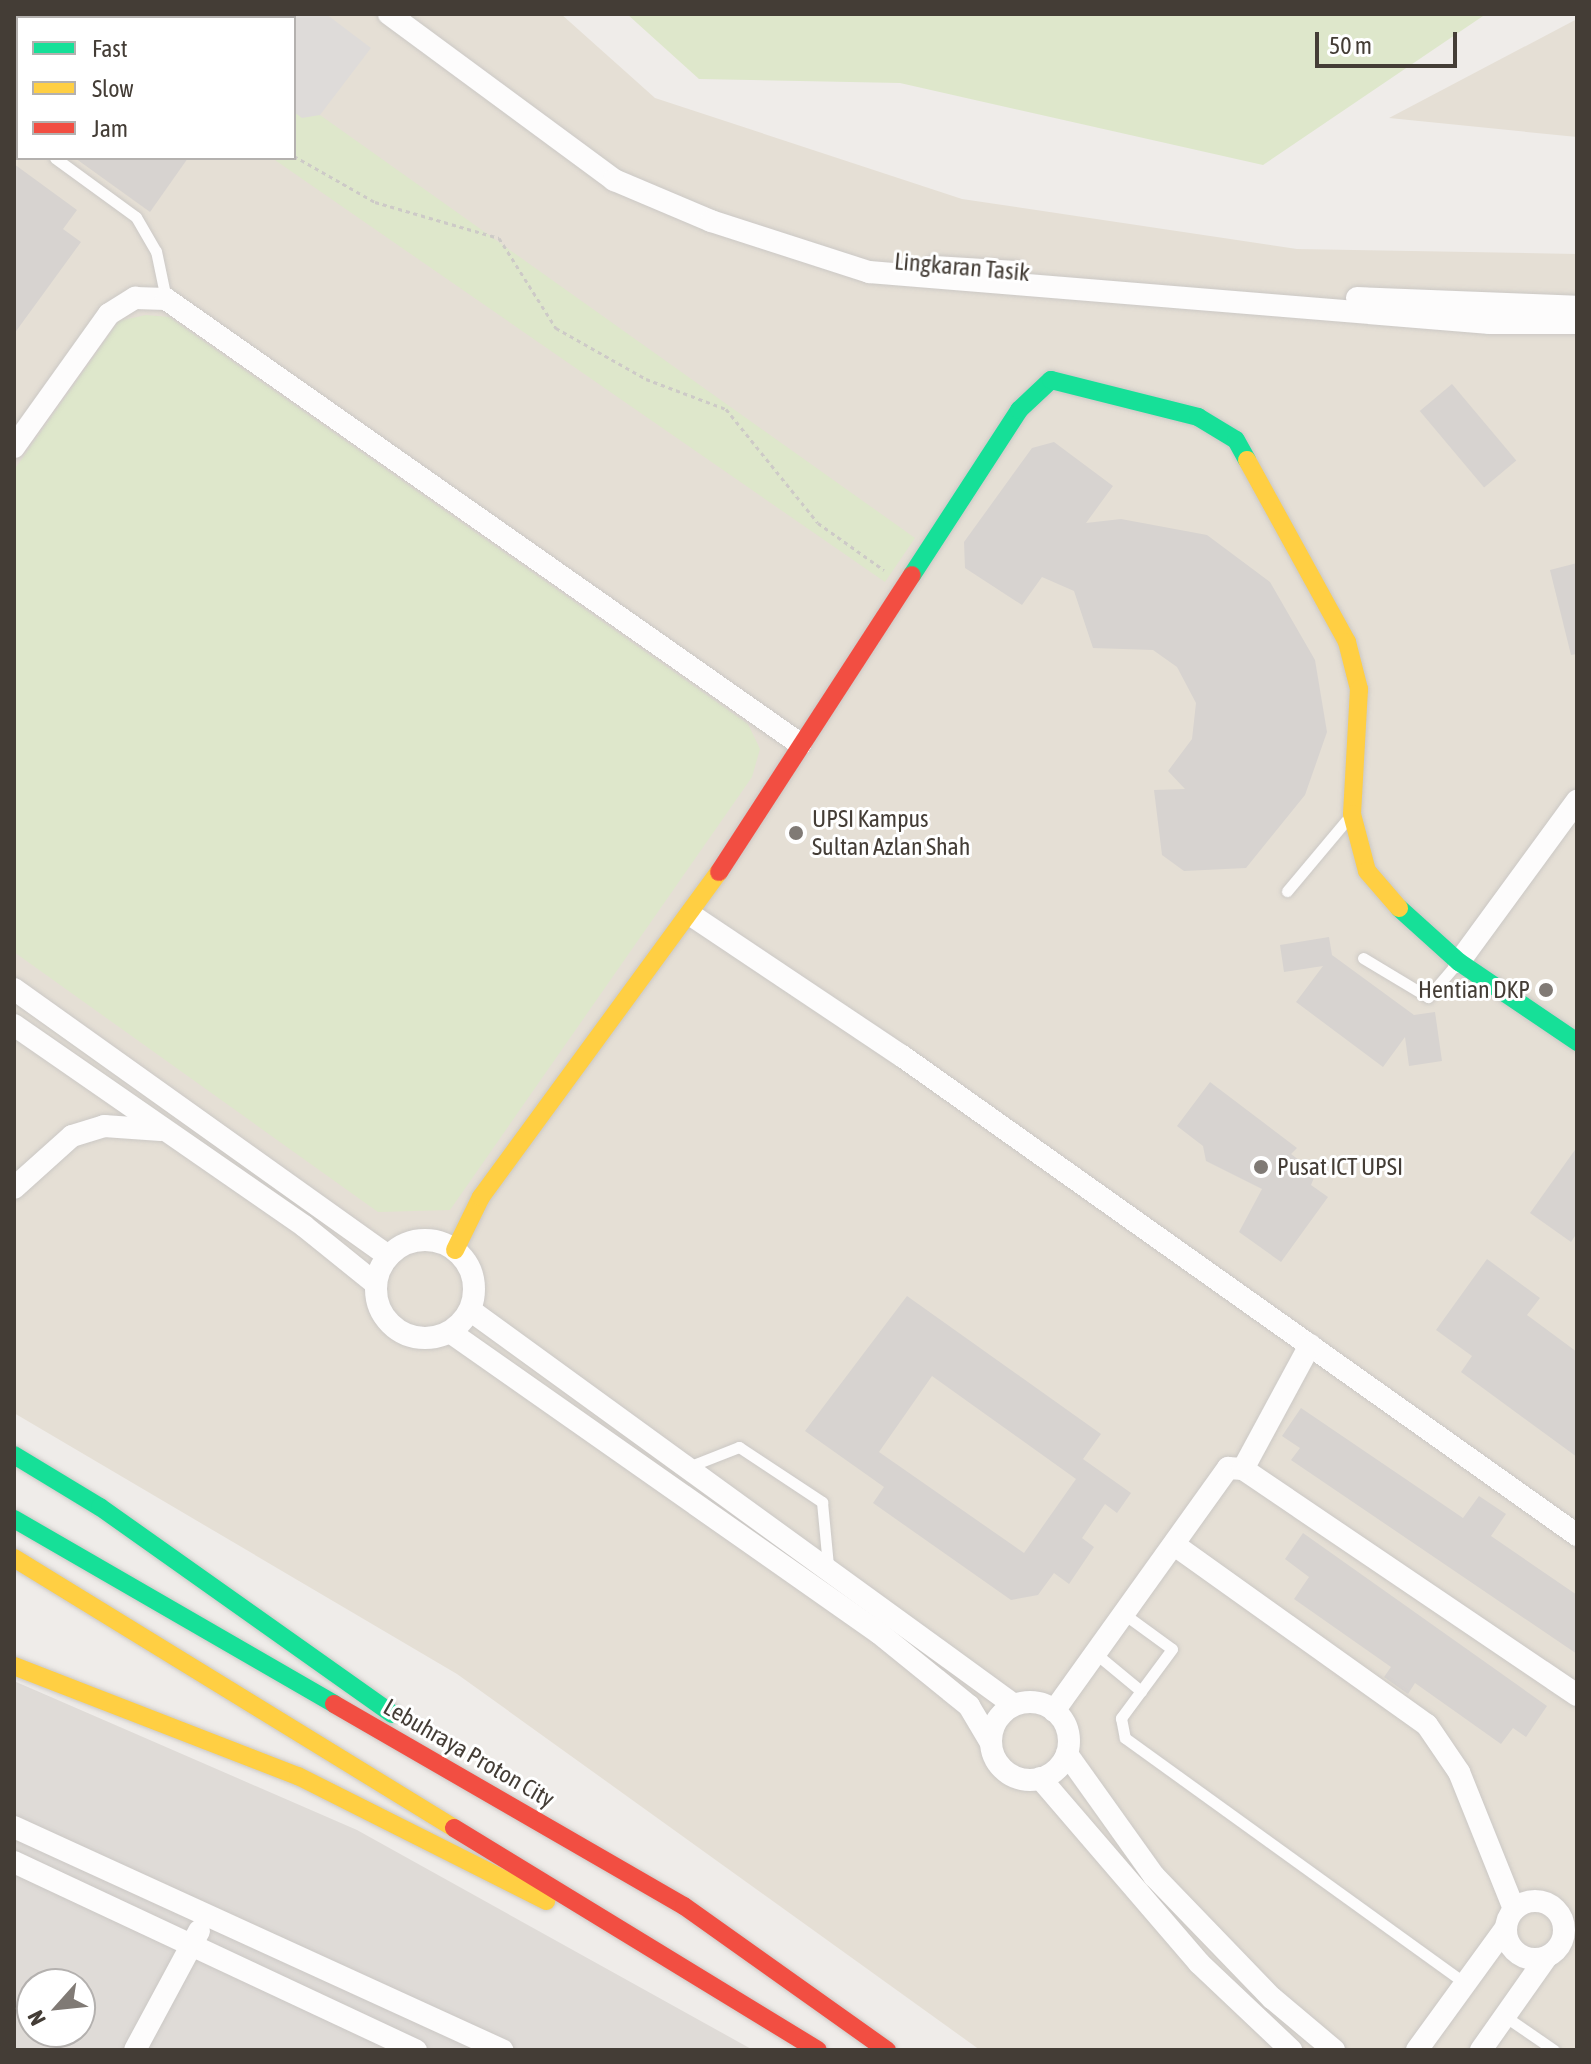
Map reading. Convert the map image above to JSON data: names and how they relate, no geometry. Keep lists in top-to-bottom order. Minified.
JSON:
{"streets":{"main road":["Lebuhraya Proton City"],"street":["Lingkaran Tasik"]},"places":["UPSI Kampus Sultan Azlan Shah","Hentian DKP","Pusat ICT UPSI"],"legend":["Fast","Slow","Jam"],"scale_bar":"50 m","north":"bottom left"}
